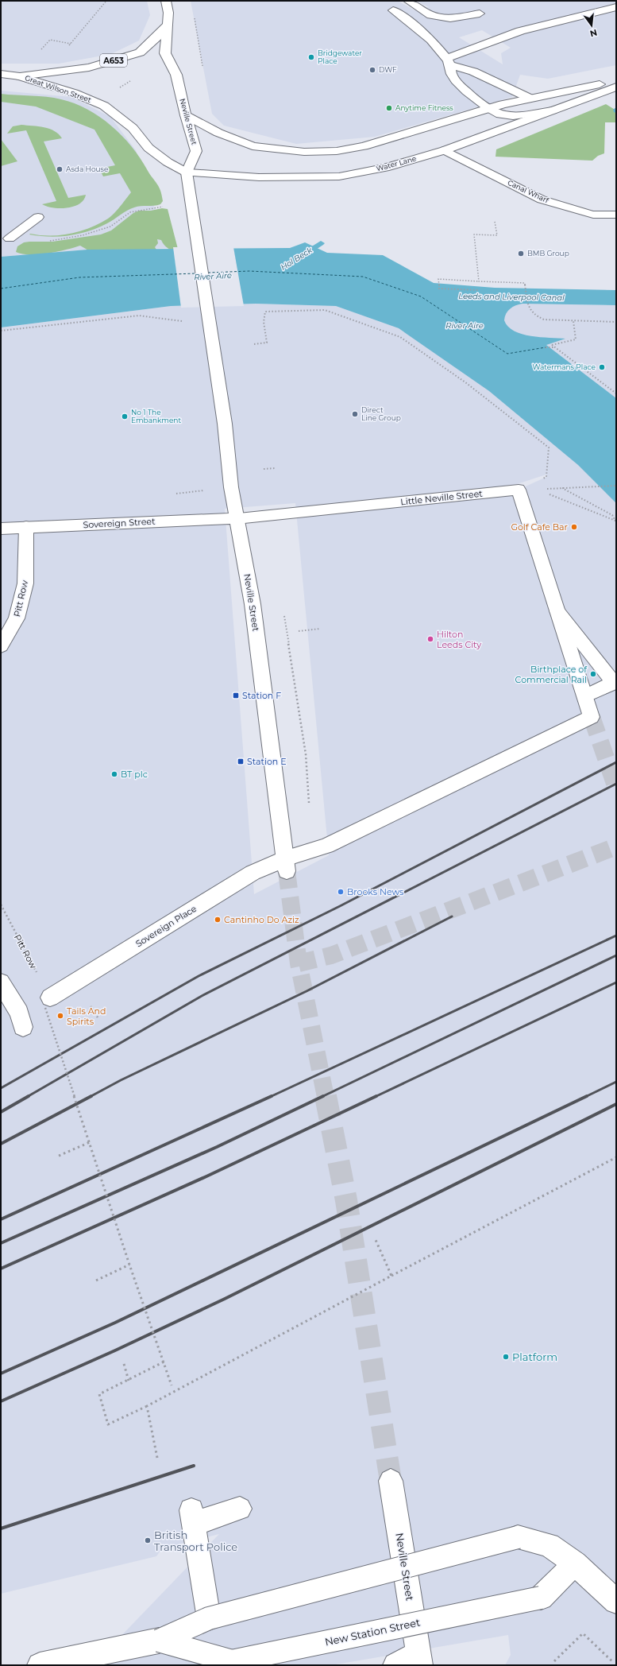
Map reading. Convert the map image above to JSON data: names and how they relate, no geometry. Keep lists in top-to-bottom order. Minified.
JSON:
{"streets":{"street":["A653","Great Wilson Street","Neville Street","Water Lane","Canal Wharf","Little Neville Street","Sovereign Street","Pitt Row","Sovereign Place","New Station Street"]},"crossings":[["Great Wilson Street","Neville Street"],["Great Wilson Street","Water Lane"],["Neville Street","Water Lane"],["Neville Street","Little Neville Street"],["Neville Street","Sovereign Street"],["Neville Street","Sovereign Place"],["Water Lane","Canal Wharf"],["Little Neville Street","Sovereign Street"],["Sovereign Street","Pitt Row"],["Pitt Row","Sovereign Place"]],"water":["Hol Beck","River Aire","Leeds and Liverpool Canal"],"places":{"other":["Bridgewater Place","DWF","Anytime Fitness","Asda House","BMB Group","Watermans Place","Direct Line Group","No 1 The Embankment","Golf Cafe Bar","Hilton Leeds City","Birthplace of Commercial Rail","BT plc","Brooks News","Cantinho Do Aziz","Tails And Spirits","Platform","British Transport Police"],"transit":["Station F","Station E"]},"north":"bottom"}
